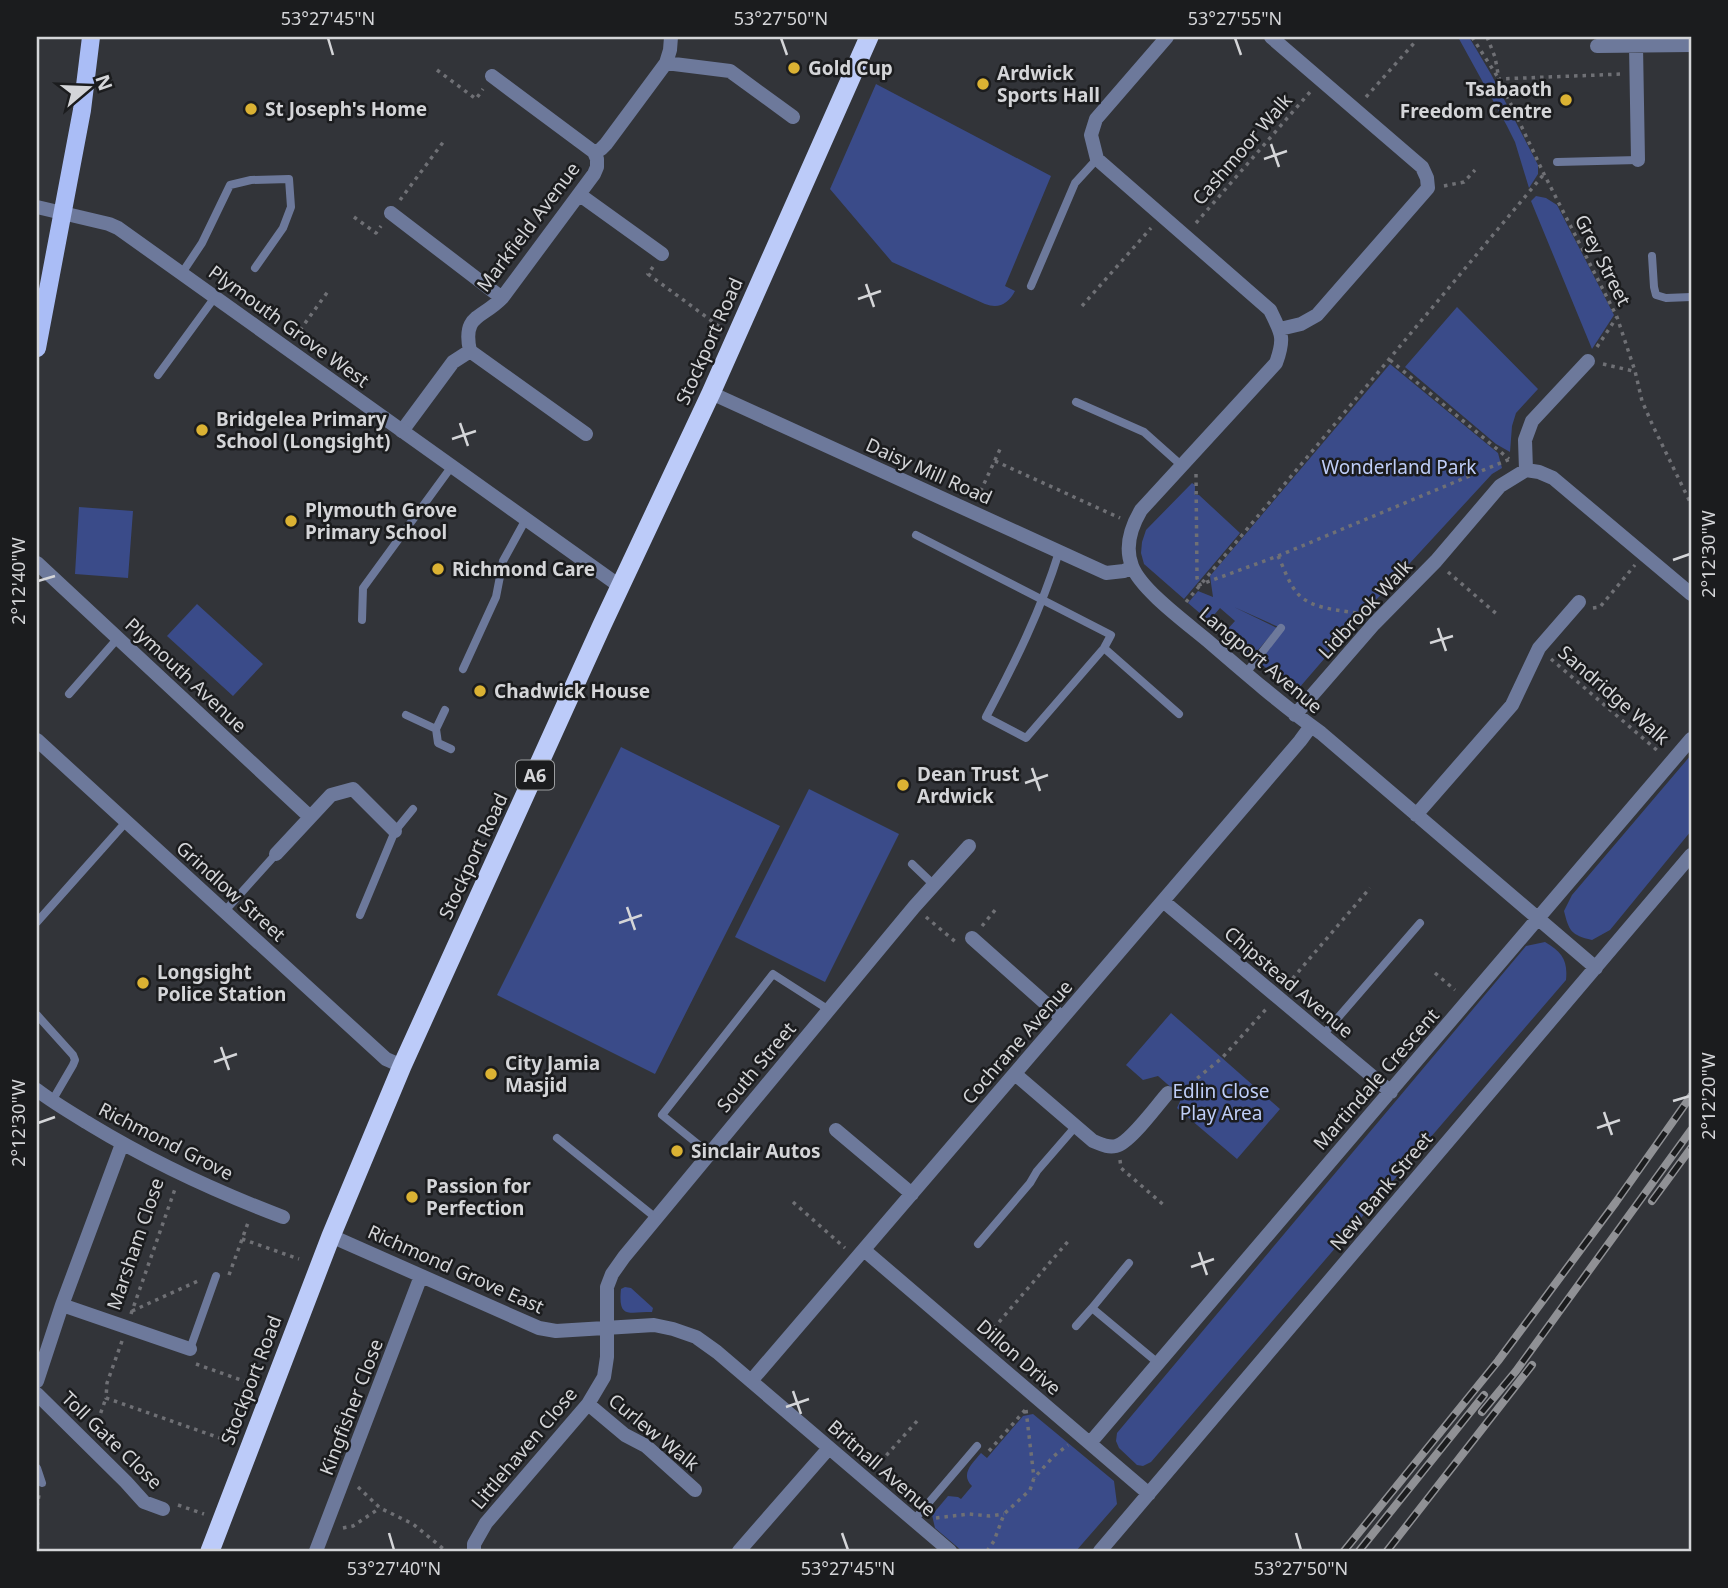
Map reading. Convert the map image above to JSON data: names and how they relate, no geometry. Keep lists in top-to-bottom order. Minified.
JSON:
{"streets":{"highway":["Stockport Road","A6"],"street":["Markfield Avenue","Plymouth Grove West","Daisy Mill Road","Lidbrook Walk","Langport Avenue","Plymouth Avenue","Grindlow Street","Chipstead Avenue","Cochrane Avenue","South Street","Martindale Crescent","Richmond Grove","New Bank Street","Marsham Close","Richmond Grove East","Dillon Drive","Kingfisher Close","Curlew Walk","Toll Gate Close","Littlehaven Close","Britnall Avenue"],"path":["Cashmoor Walk","Grey Street","Sandridge Walk"]},"crossings":[["Plymouth Grove West","Stockport Road"],["Stockport Road","Daisy Mill Road"],["Stockport Road","Grindlow Street"],["Stockport Road","Richmond Grove East"],["Daisy Mill Road","Langport Avenue"],["Lidbrook Walk","Langport Avenue"],["Langport Avenue","Cochrane Avenue"],["Langport Avenue","Martindale Crescent"],["Langport Avenue","New Bank Street"],["Sandridge Walk","Martindale Crescent"],["Chipstead Avenue","Cochrane Avenue"],["Chipstead Avenue","Martindale Crescent"],["Cochrane Avenue","Dillon Drive"],["Cochrane Avenue","Britnall Avenue"],["South Street","Richmond Grove East"],["South Street","Littlehaven Close"],["South Street","Britnall Avenue"],["Martindale Crescent","Dillon Drive"],["Richmond Grove","Marsham Close"],["New Bank Street","Dillon Drive"],["Marsham Close","Toll Gate Close"],["Richmond Grove East","Kingfisher Close"],["Richmond Grove East","Littlehaven Close"],["Richmond Grove East","Britnall Avenue"],["Curlew Walk","Littlehaven Close"],["Littlehaven Close","Britnall Avenue"]],"parks":["Wonderland Park","Edlin Close Play Area"],"places":["Gold Cup","Ardwick Sports Hall","Tsabaoth Freedom Centre","St Joseph's Home","Bridgelea Primary School (Longsight)","Plymouth Grove Primary School","Richmond Care","Chadwick House","Dean Trust Ardwick","Longsight Police Station","City Jamia Masjid","Sinclair Autos","Passion for Perfection"],"north":"right","coordinates":["53°27'45\"N","53°27'50\"N","53°27'55\"N","2°12'30\"W","2°12'40\"W","2°12'20\"W","53°27'40\"N"]}
